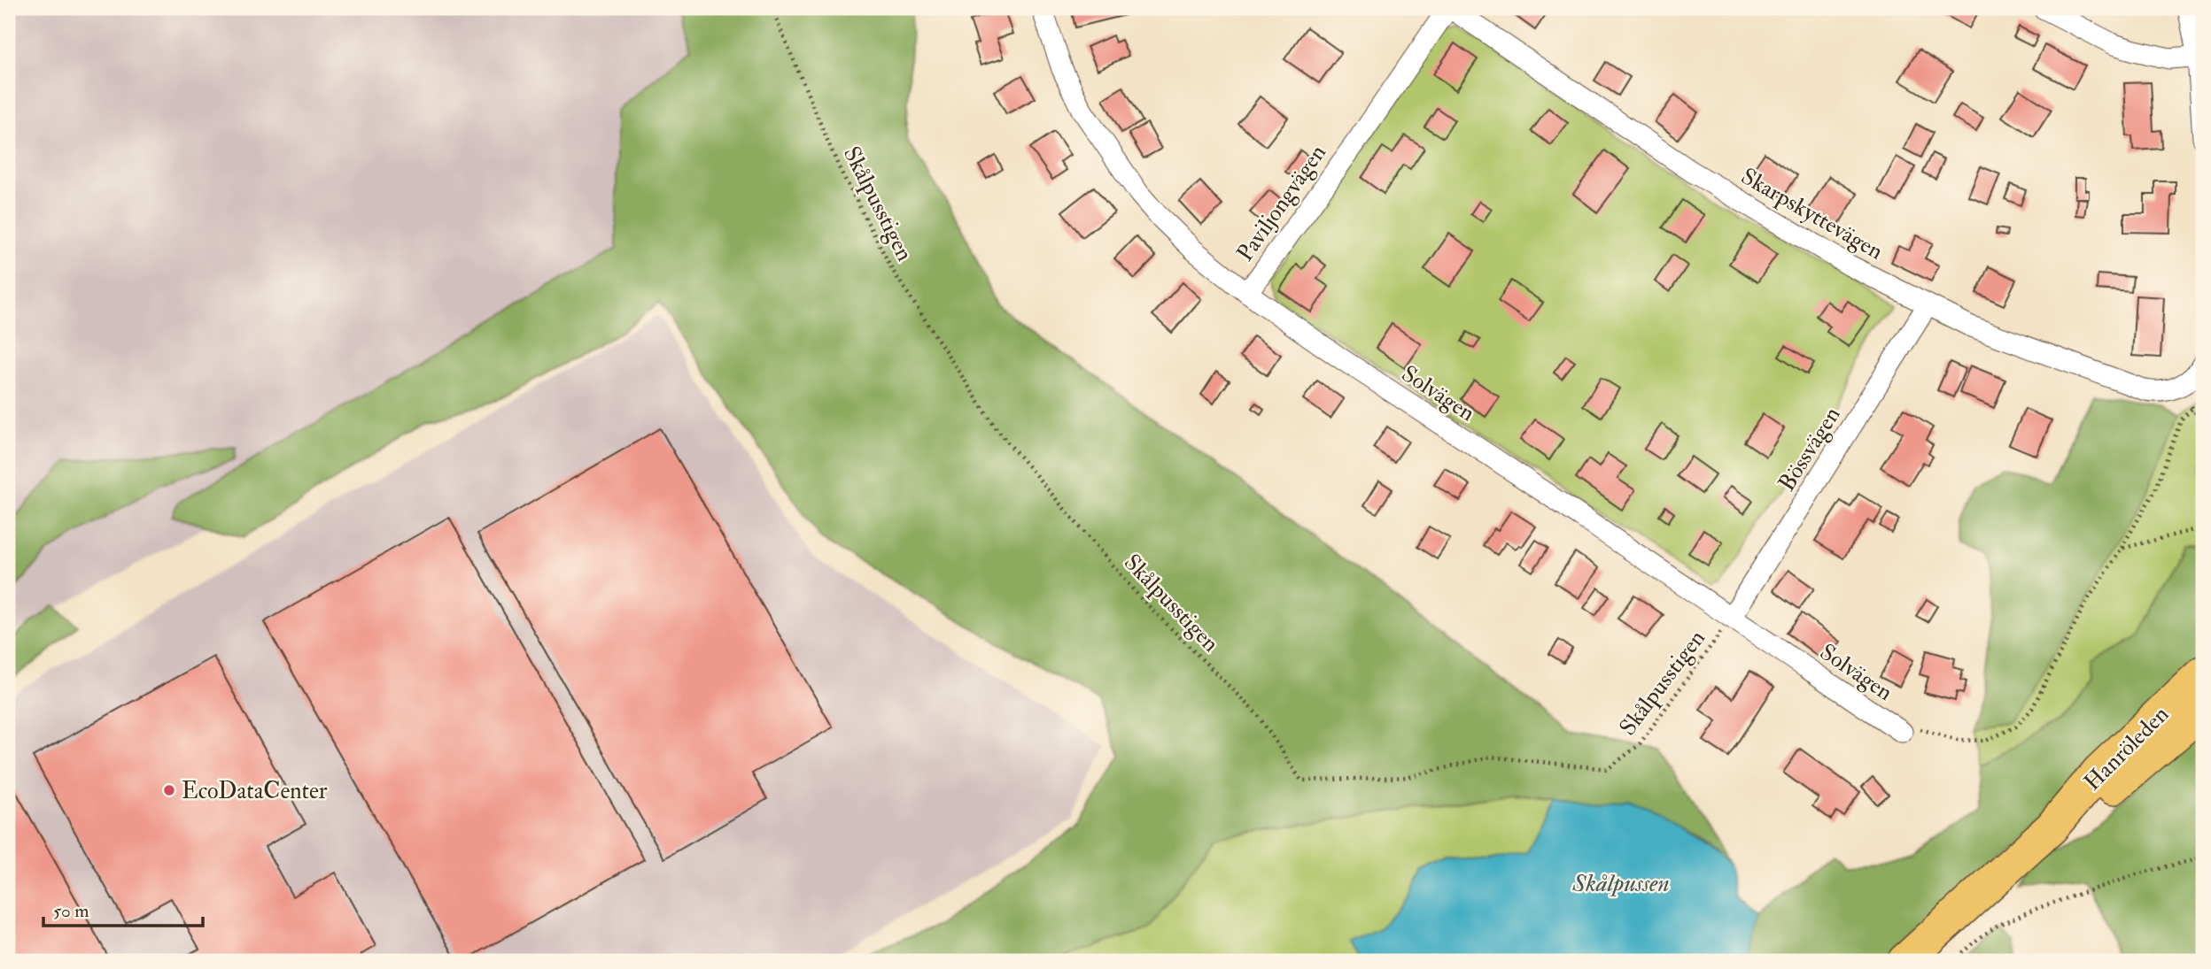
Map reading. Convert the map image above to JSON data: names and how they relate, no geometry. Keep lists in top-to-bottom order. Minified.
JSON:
{"streets":{"highway":["Hanröleden"],"street":["Paviljongvägen","Skarpskyttevägen","Solvägen","Bössvägen"],"path":["Skålpusstigen"]},"crossings":[["Paviljongvägen","Solvägen"],["Skålpusstigen","Solvägen"],["Skålpusstigen","Bössvägen"],["Skarpskyttevägen","Bössvägen"],["Solvägen","Bössvägen"]],"water":["Skålpussen"],"places":["EcoDataCenter"],"scale_bar":"50 m"}
